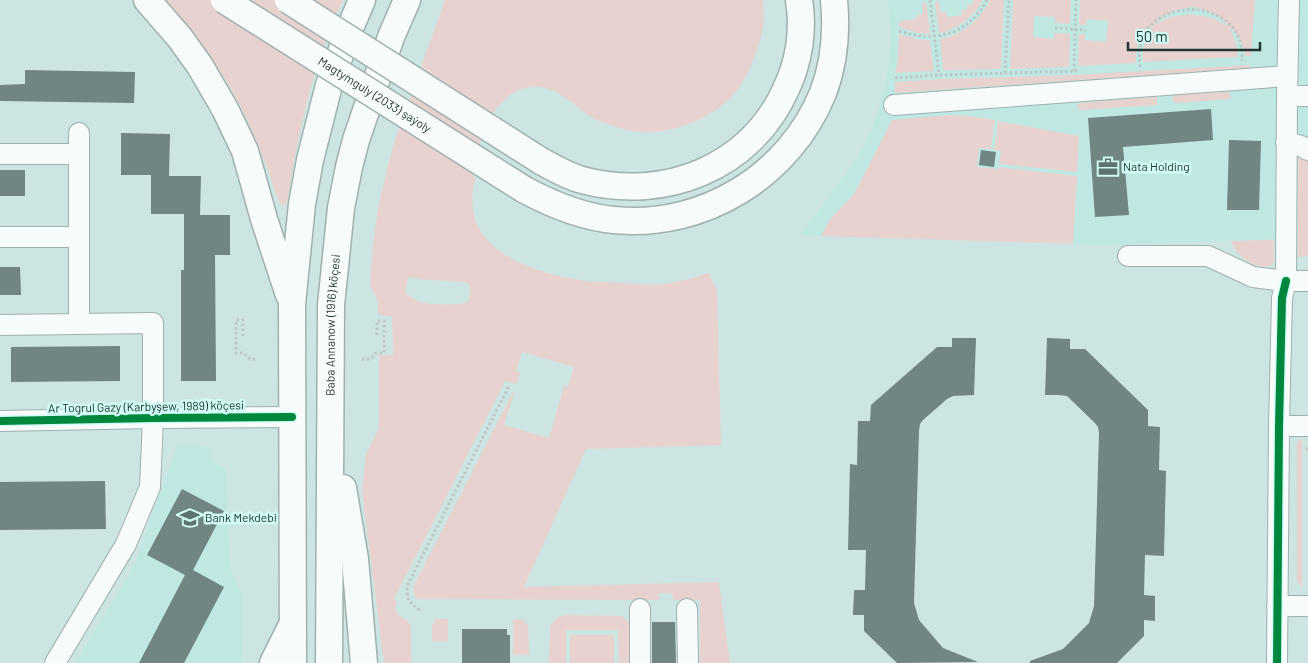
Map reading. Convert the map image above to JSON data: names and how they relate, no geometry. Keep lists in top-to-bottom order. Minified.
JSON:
{"streets":{"main road":["Magtymguly (2033) şaýoly","Baba Annanow (1916) köçesi"],"street":["Ar Togrul Gazy (Karbyşew, 1989) köçesi"]},"places":{"office":["Nata Holding"],"school or university":["Bank Mekdebi"]},"scale_bar":"50 m"}
